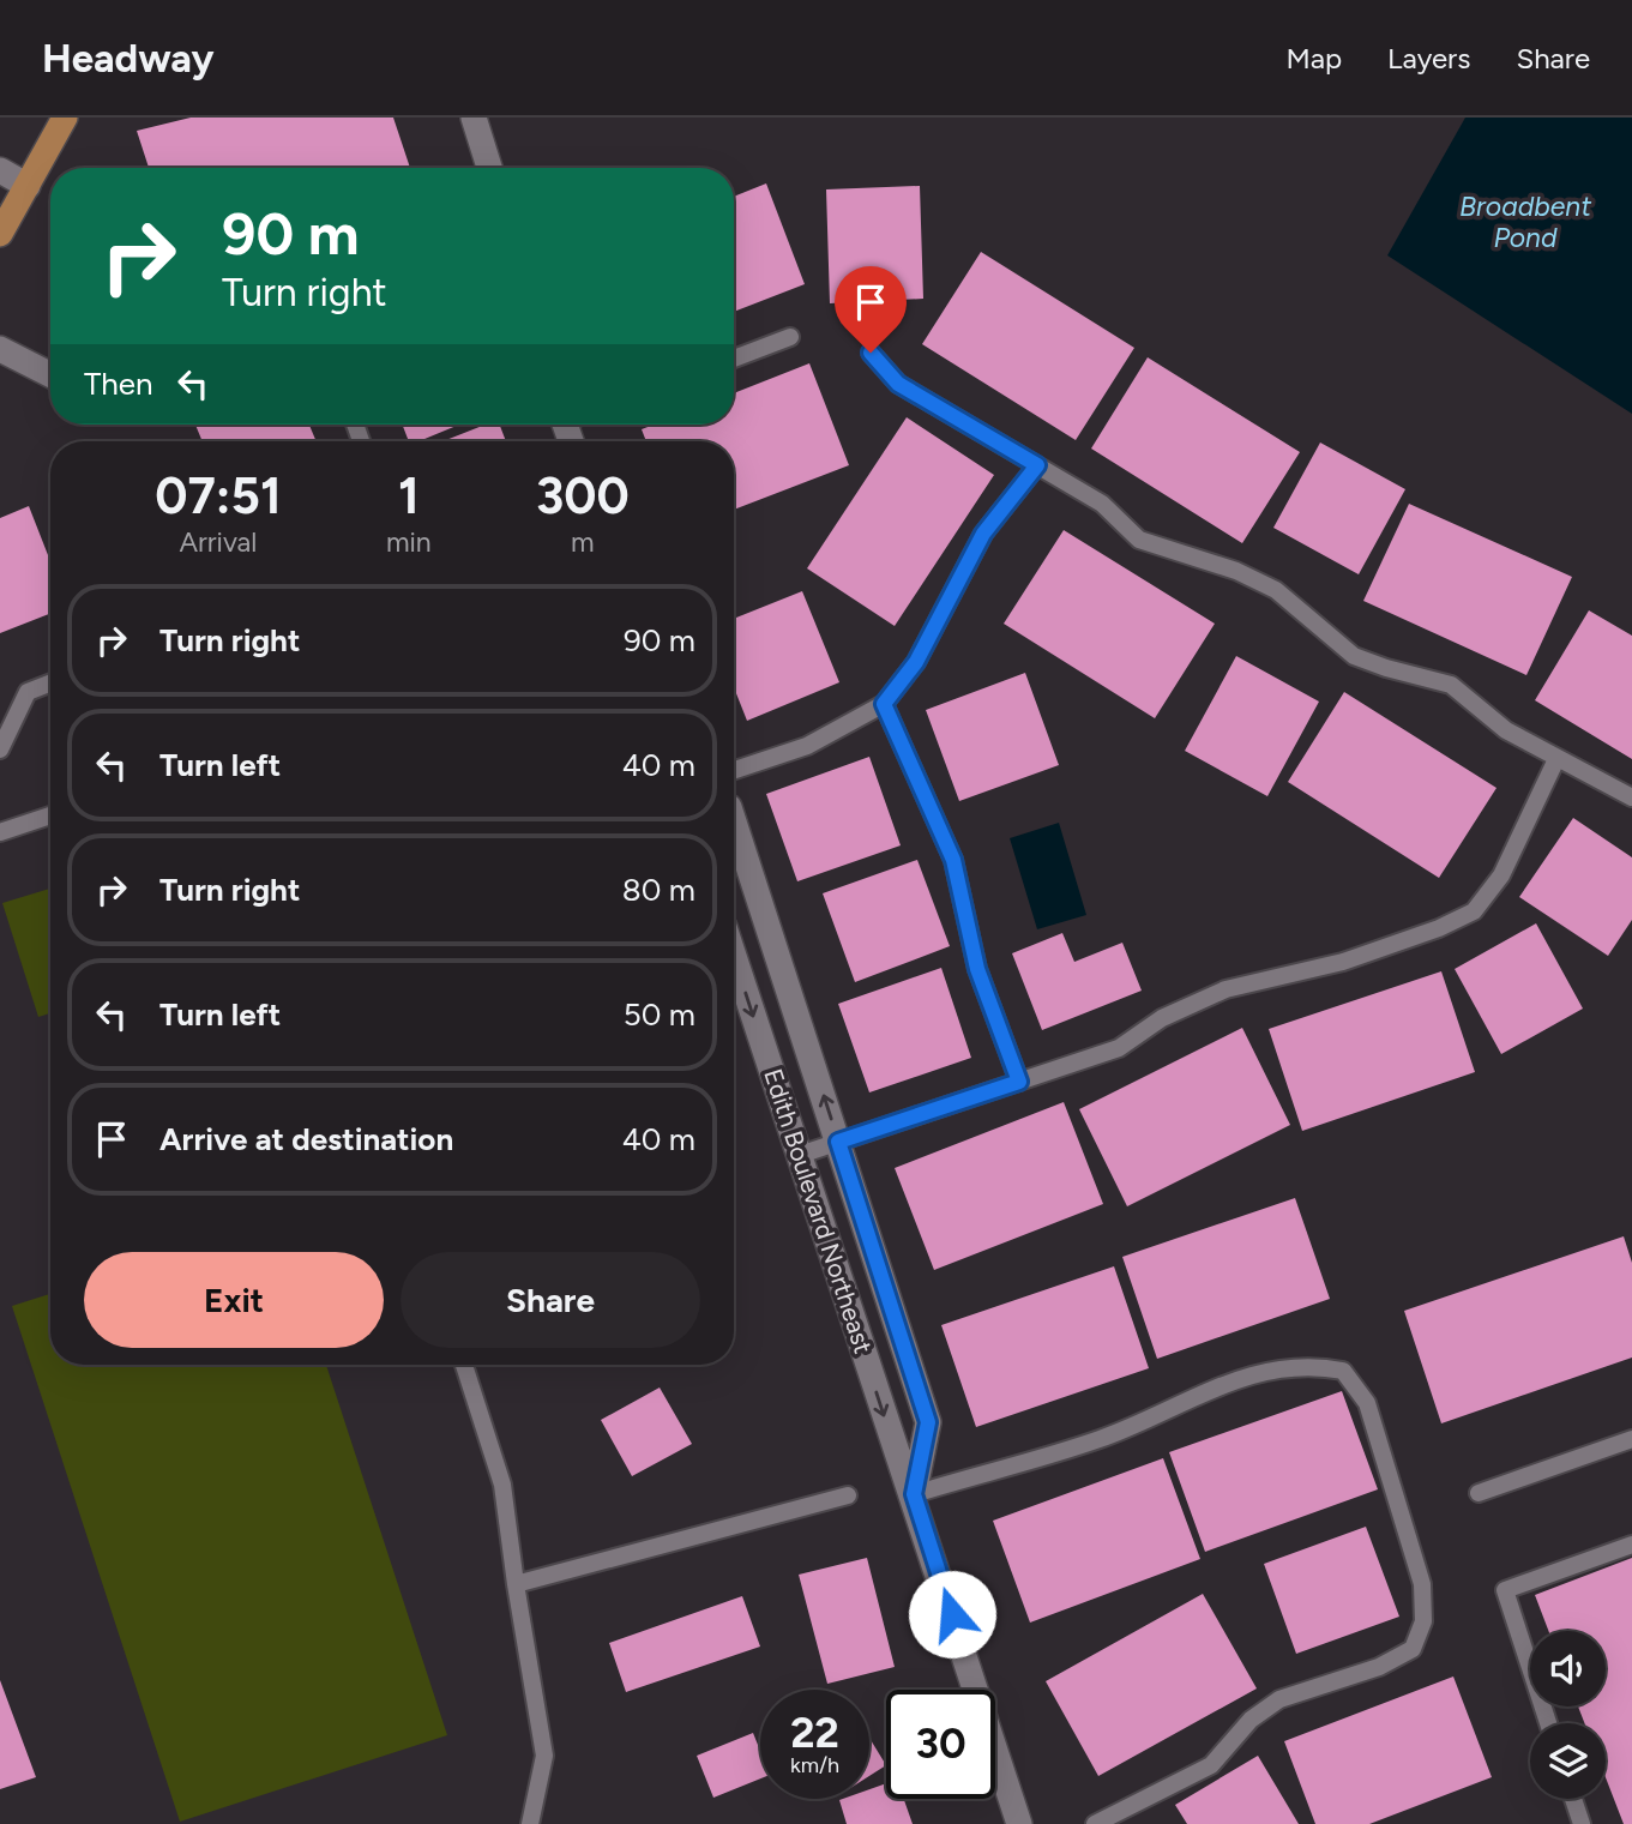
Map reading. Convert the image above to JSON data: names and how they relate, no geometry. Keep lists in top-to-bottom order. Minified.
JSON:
{"streets":{"street":["Edith Boulevard Northeast"]},"water":["Broadbent Pond"],"page":{"header":"Headway","nav":["Map","Layers","Share"],"turn":["90 m","Turn right"],"then":"Then","eta":["07:51","Arrival","1","min","300","m"],"list":[{"name":"Turn right","value":"90 m"},{"name":"Turn left","value":"40 m"},{"name":"Turn right","value":"80 m"},{"name":"Turn left","value":"50 m"},{"name":"Arrive at destination","value":"40 m"}],"buttons":["Exit","Share"],"speed":"22 km/h","limit":"30"}}
